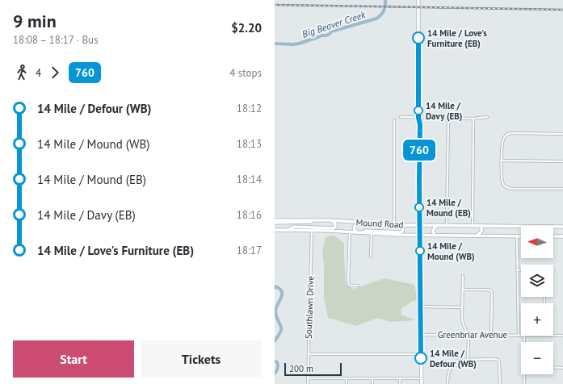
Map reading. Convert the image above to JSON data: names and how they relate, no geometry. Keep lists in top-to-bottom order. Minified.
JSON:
{"streets":{"main road":["Mound Road"],"street":["Southlawn Drive","Greenbriar Avenue"]},"crossings":[["Mound Road","Southlawn Drive"]],"water":["Big Beaver Creek"],"places":["14 Mile / Love's Furniture (EB)","14 Mile / Davy (EB)","14 Mile / Mound (EB)","14 Mile / Mound (WB)","14 Mile / Defour (WB)"],"lines":["bus line 760"],"scale_bar":"200 m","north":"left","page":{"heading":["9 min","18:08 – 18:17 · Bus","$2.20"],"on_map":"760","legs":["4","760","4 stops"],"list":[{"name":"14 Mile / Defour (WB)","value":"18:12"},{"name":"14 Mile / Mound (WB)","value":"18:13"},{"name":"14 Mile / Mound (EB)","value":"18:14"},{"name":"14 Mile / Davy (EB)","value":"18:16"},{"name":"14 Mile / Love's Furniture (EB)","value":"18:17"}],"map_buttons":["+","−"],"buttons":["Start","Tickets"],"scale":"200 m"}}
